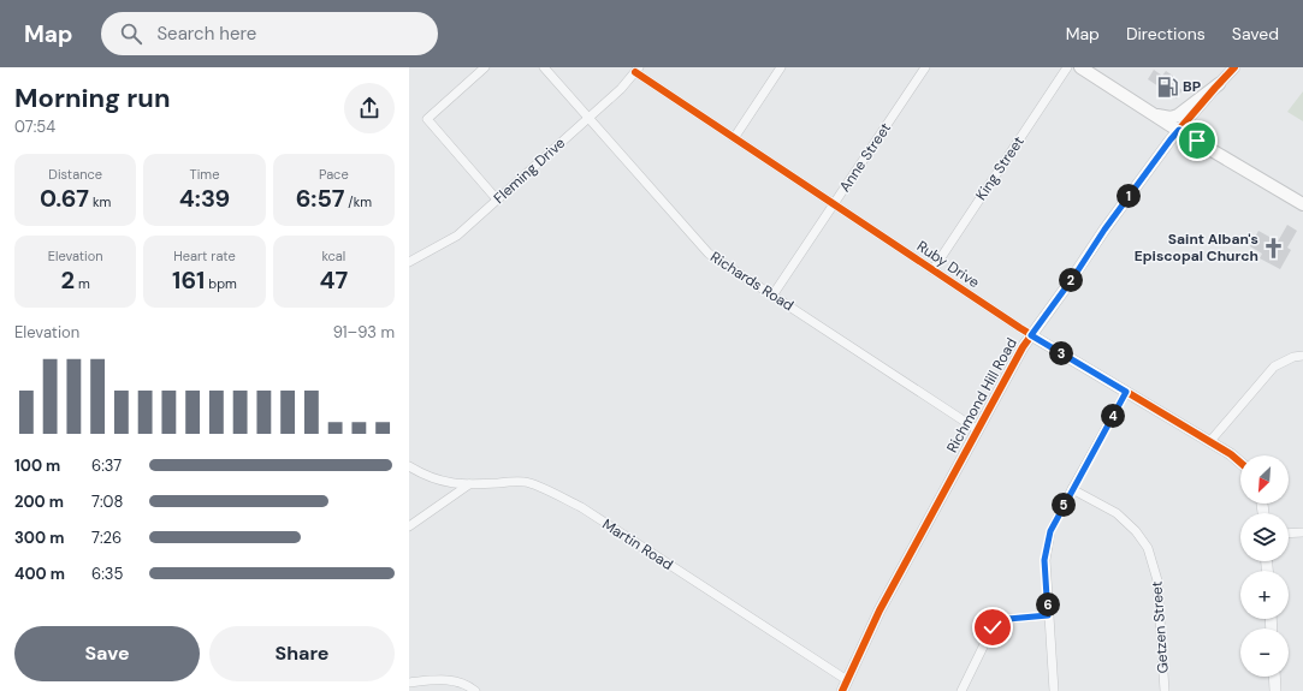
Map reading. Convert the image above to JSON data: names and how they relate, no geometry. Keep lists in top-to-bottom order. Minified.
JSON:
{"streets":{"street":["Anne Street","King Street","Fleming Drive","Ruby Drive","Richards Road","Richmond Hill Road","Martin Road","Getzen Street"]},"crossings":[["Anne Street","Ruby Drive"],["Anne Street","Richards Road"],["King Street","Ruby Drive"],["Fleming Drive","Ruby Drive"],["Fleming Drive","Richards Road"],["Ruby Drive","Richmond Hill Road"],["Richards Road","Richmond Hill Road"],["Richmond Hill Road","Martin Road"]],"places":{"fuel station":["BP"],"church":["Saint Alban's Episcopal Church"]},"north":"bottom left","page":{"header":"Map","search":"Search here","nav":["Map","Directions","Saved"],"heading":["Morning run","07:54"],"stats":[["Distance","0.67 km"],["Time","4:39"],["Pace","6:57 /km"],["Elevation","2 m"],["Heart rate","161 bpm"],["kcal","47"]],"pins":["1","2","3","4","5","6"],"chart":["Elevation","91–93 m"],"list":[{"name":"100 m","note":"6:37"},{"name":"200 m","note":"7:08"},{"name":"300 m","note":"7:26"},{"name":"400 m","note":"6:35"}],"map_buttons":["+","−"],"buttons":["Save","Share"]}}
